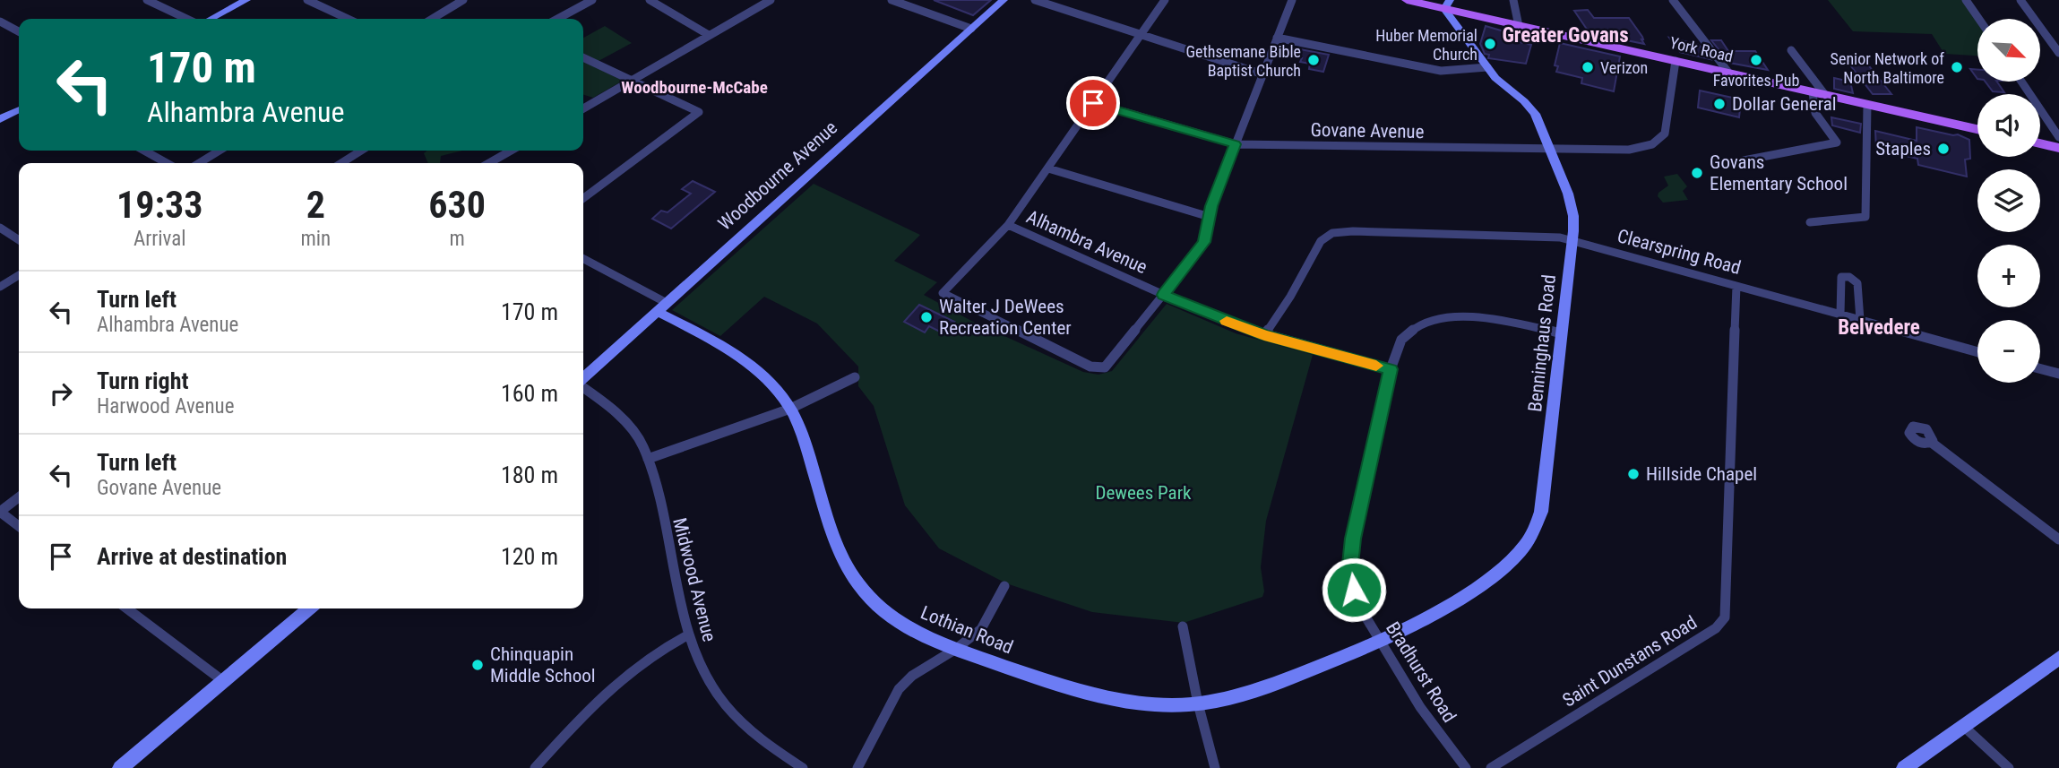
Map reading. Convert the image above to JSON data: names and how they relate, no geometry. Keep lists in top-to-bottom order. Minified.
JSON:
{"streets":{"main road":["York Road"],"street":["Govane Avenue","Woodbourne Avenue","Alhambra Avenue","Clearspring Road","Benninghaus Road","Midwood Avenue","Lothian Road","Saint Dunstans Road","Bradhurst Road"]},"crossings":[["York Road","Govane Avenue"],["York Road","Benninghaus Road"],["Govane Avenue","Benninghaus Road"],["Woodbourne Avenue","Lothian Road"],["Alhambra Avenue","Clearspring Road"],["Alhambra Avenue","Bradhurst Road"],["Clearspring Road","Benninghaus Road"],["Clearspring Road","Saint Dunstans Road"],["Benninghaus Road","Lothian Road"],["Benninghaus Road","Bradhurst Road"],["Lothian Road","Bradhurst Road"]],"districts":["Greater Govans","Woodbourne-McCabe","Belvedere"],"parks":["Dewees Park"],"places":["Huber Memorial Church","Gethsemane Bible Baptist Church","Favorites Pub","Verizon","Senior Network of North Baltimore","Dollar General","Staples","Govans Elementary School","Walter J DeWees Recreation Center","Hillside Chapel","Chinquapin Middle School"],"north":"bottom right","page":{"map_buttons":["+","−"],"turn":["170 m","Alhambra Avenue"],"eta":["19:33","Arrival","2","min","630","m"],"list":[{"name":"Turn left","note":"Alhambra Avenue","value":"170 m"},{"name":"Turn right","note":"Harwood Avenue","value":"160 m"},{"name":"Turn left","note":"Govane Avenue","value":"180 m"},{"name":"Arrive at destination","value":"120 m"}]}}
